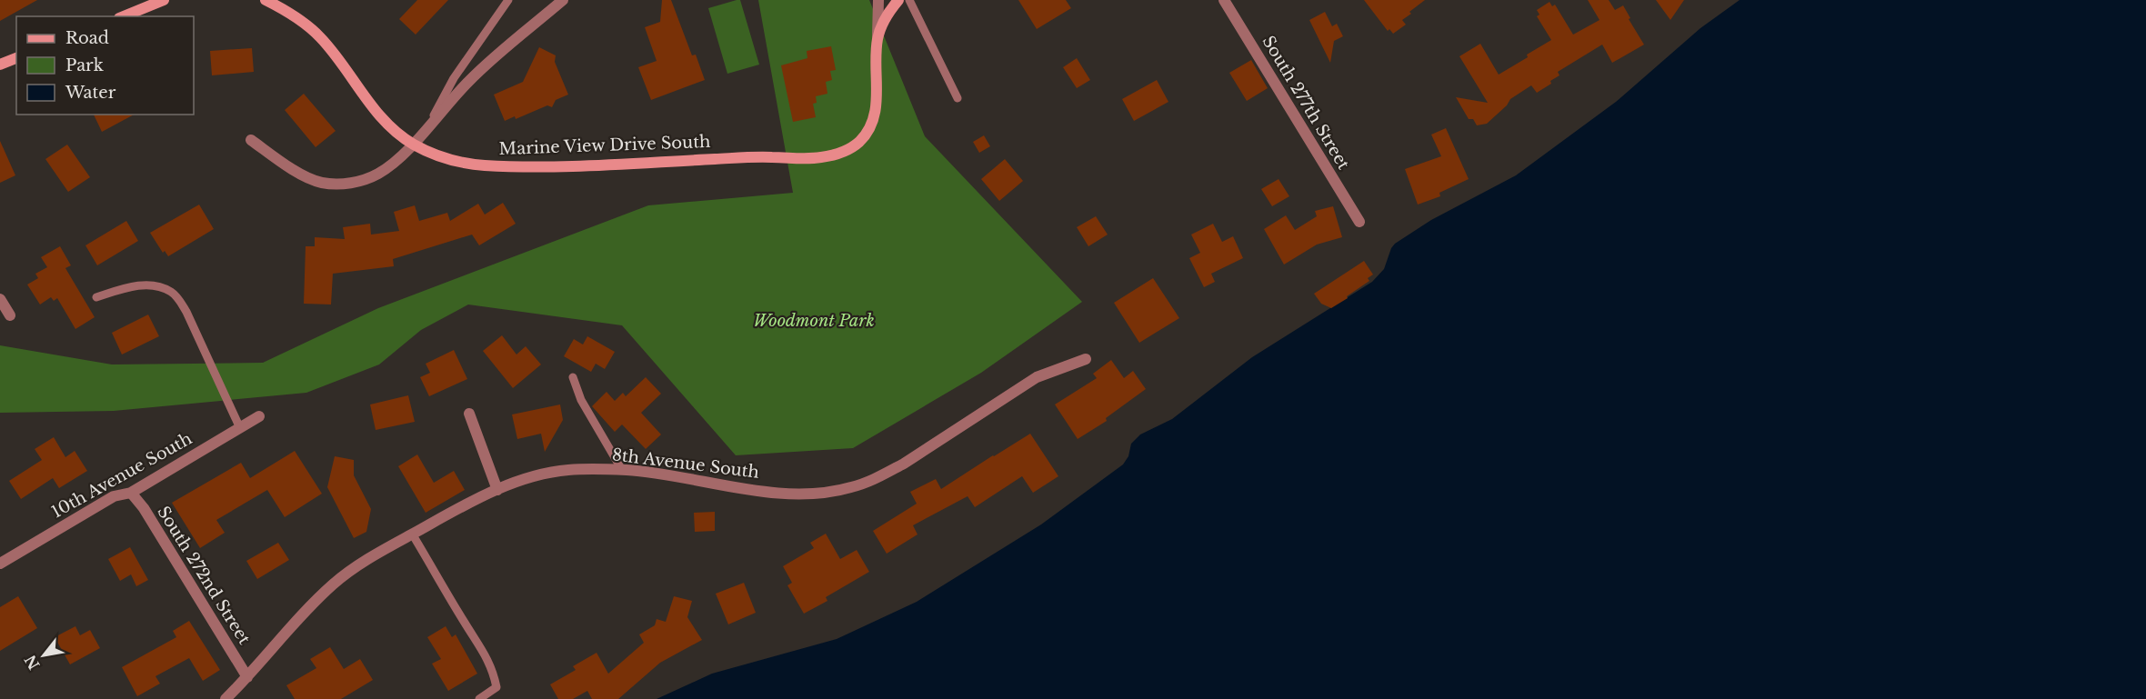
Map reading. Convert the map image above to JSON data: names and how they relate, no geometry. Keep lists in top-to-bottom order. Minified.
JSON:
{"streets":{"main road":["Marine View Drive South"],"street":["South 277th Street","8th Avenue South","10th Avenue South","South 272nd Street"]},"crossings":[["8th Avenue South","South 272nd Street"],["10th Avenue South","South 272nd Street"]],"parks":["Woodmont Park"],"legend":["Road","Park","Water"],"north":"bottom left"}
